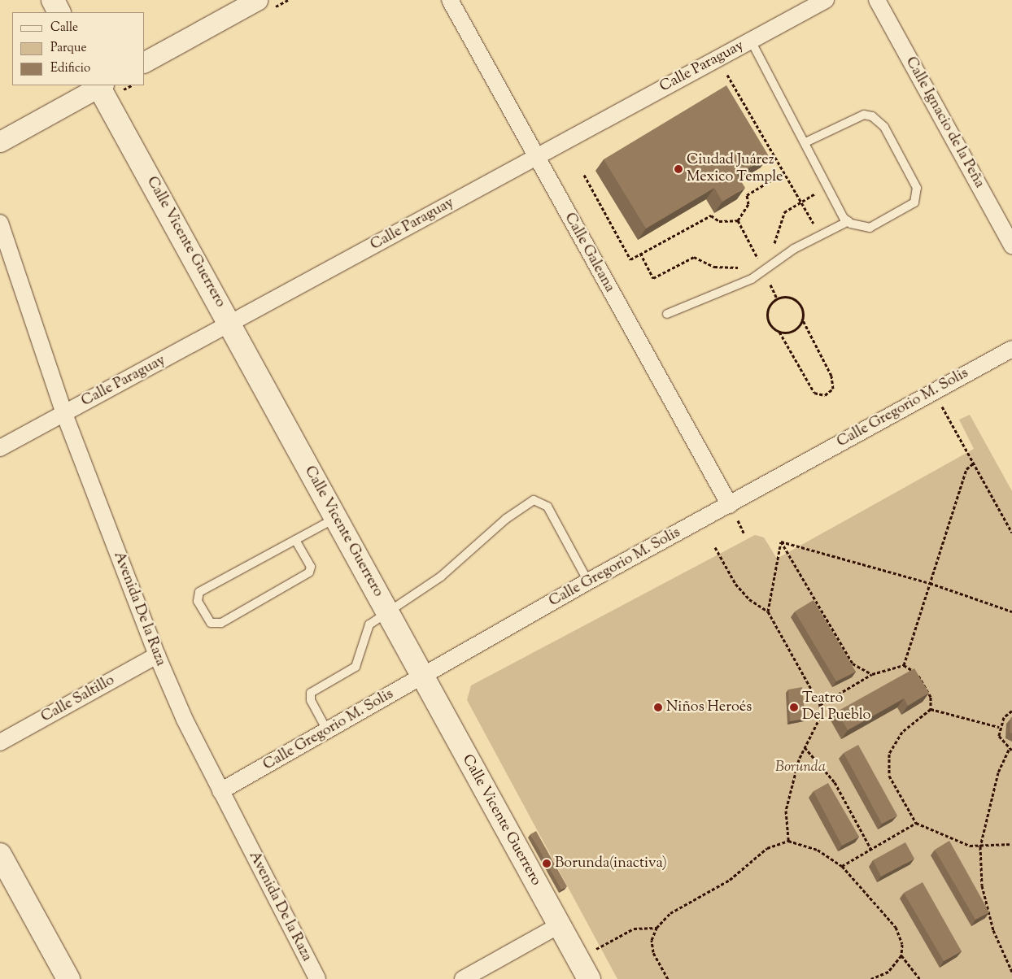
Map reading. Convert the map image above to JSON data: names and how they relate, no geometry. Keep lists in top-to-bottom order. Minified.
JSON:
{"streets":{"main road":["Calle Vicente Guerrero"],"street":["Calle Paraguay","Calle Ignacio de la Peña","Calle Galeana","Calle Gregorio M. Solis","Avenida De la Raza","Calle Saltillo"]},"crossings":[["Calle Paraguay","Calle Vicente Guerrero"],["Calle Paraguay","Calle Galeana"],["Calle Paraguay","Avenida De la Raza"],["Calle Vicente Guerrero","Calle Gregorio M. Solis"],["Calle Galeana","Calle Gregorio M. Solis"],["Calle Gregorio M. Solis","Avenida De la Raza"],["Avenida De la Raza","Calle Saltillo"]],"parks":["Borunda"],"places":["Ciudad Juárez Mexico Temple","Niños Heroés","Teatro Del Pueblo","Borunda(inactiva)"],"legend":["Calle","Parque","Edificio"]}
